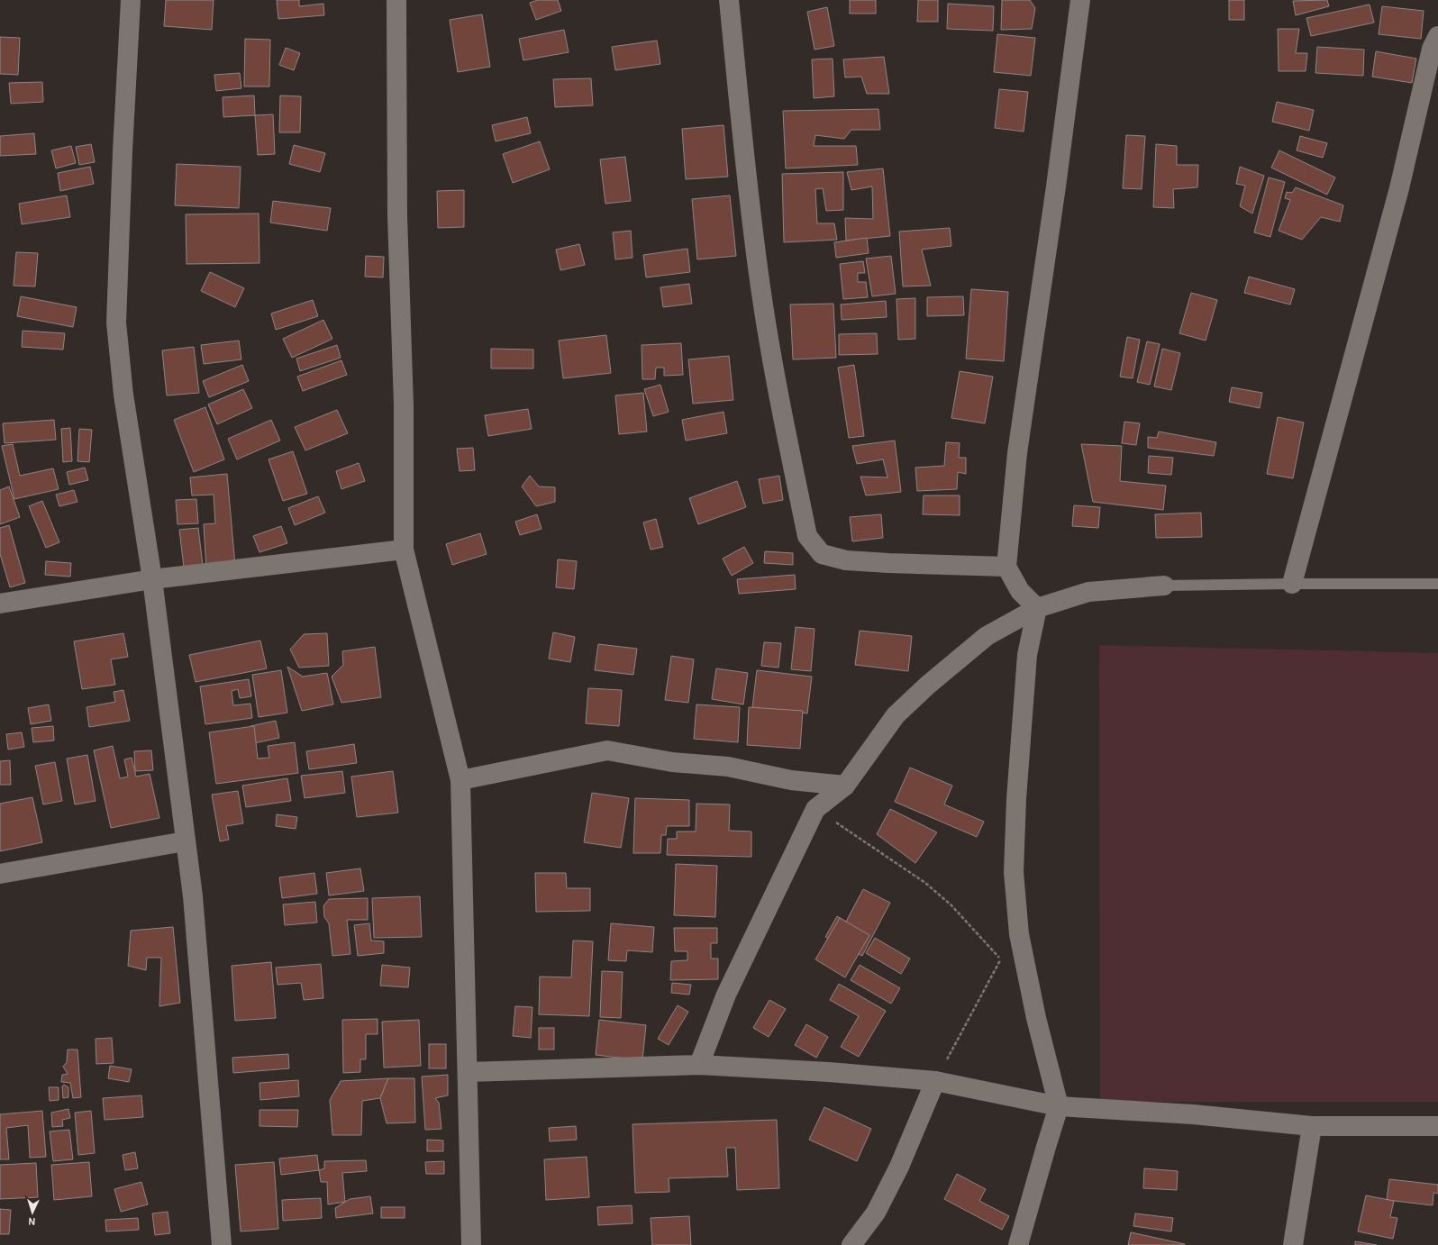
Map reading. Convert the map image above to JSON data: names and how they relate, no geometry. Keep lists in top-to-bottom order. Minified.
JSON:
{"north":"bottom"}
